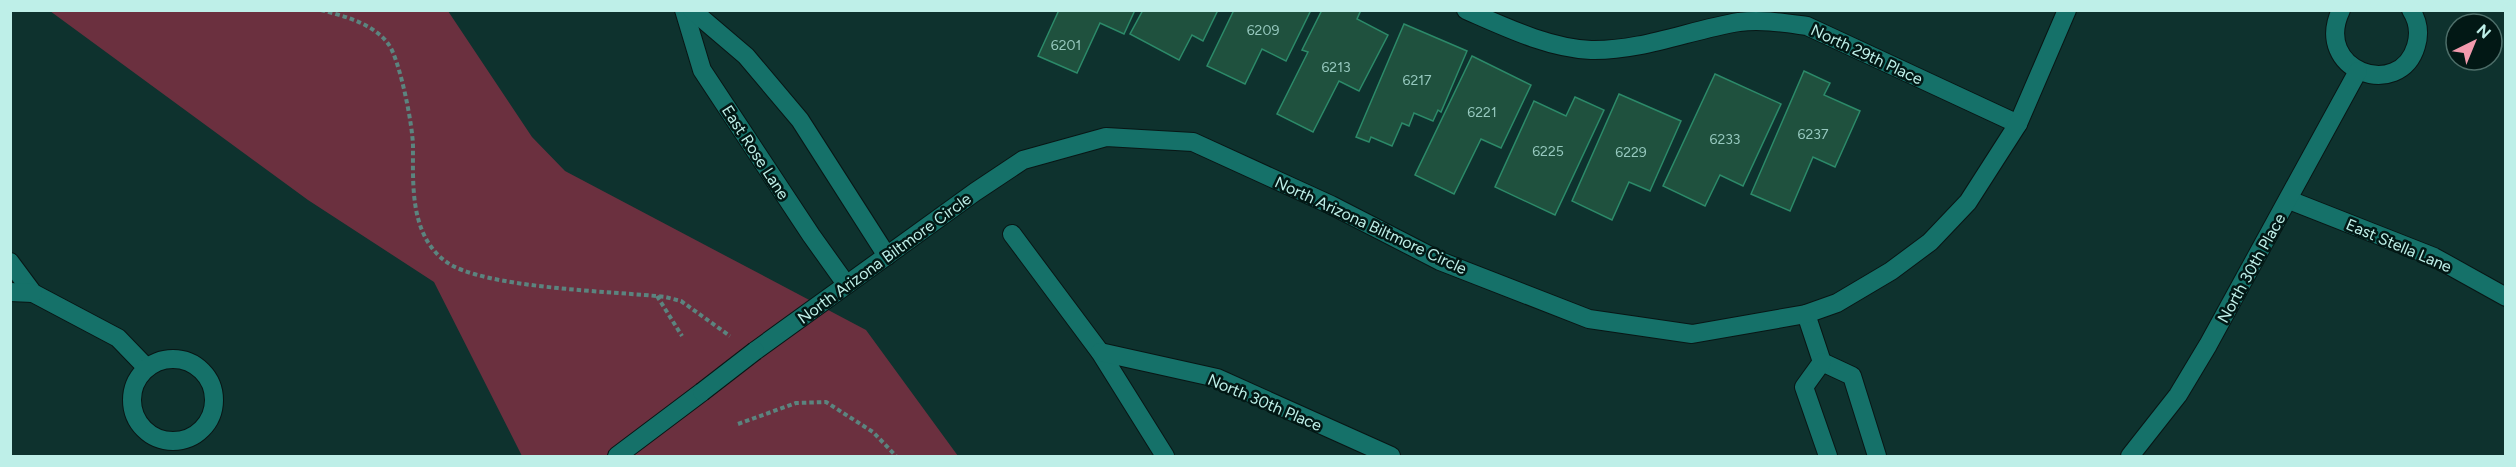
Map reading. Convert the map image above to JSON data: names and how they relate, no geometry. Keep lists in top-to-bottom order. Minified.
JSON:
{"streets":{"street":["North 29th Place","East Rose Lane","North Arizona Biltmore Circle","East Stella Lane","North 30th Place"]},"crossings":[["North 29th Place","North Arizona Biltmore Circle"],["East Rose Lane","North Arizona Biltmore Circle"],["East Stella Lane","North 30th Place"]],"house_numbers":["6209","6201","6213","6217","6221","6237","6233","6225","6229"],"north":"top right"}
